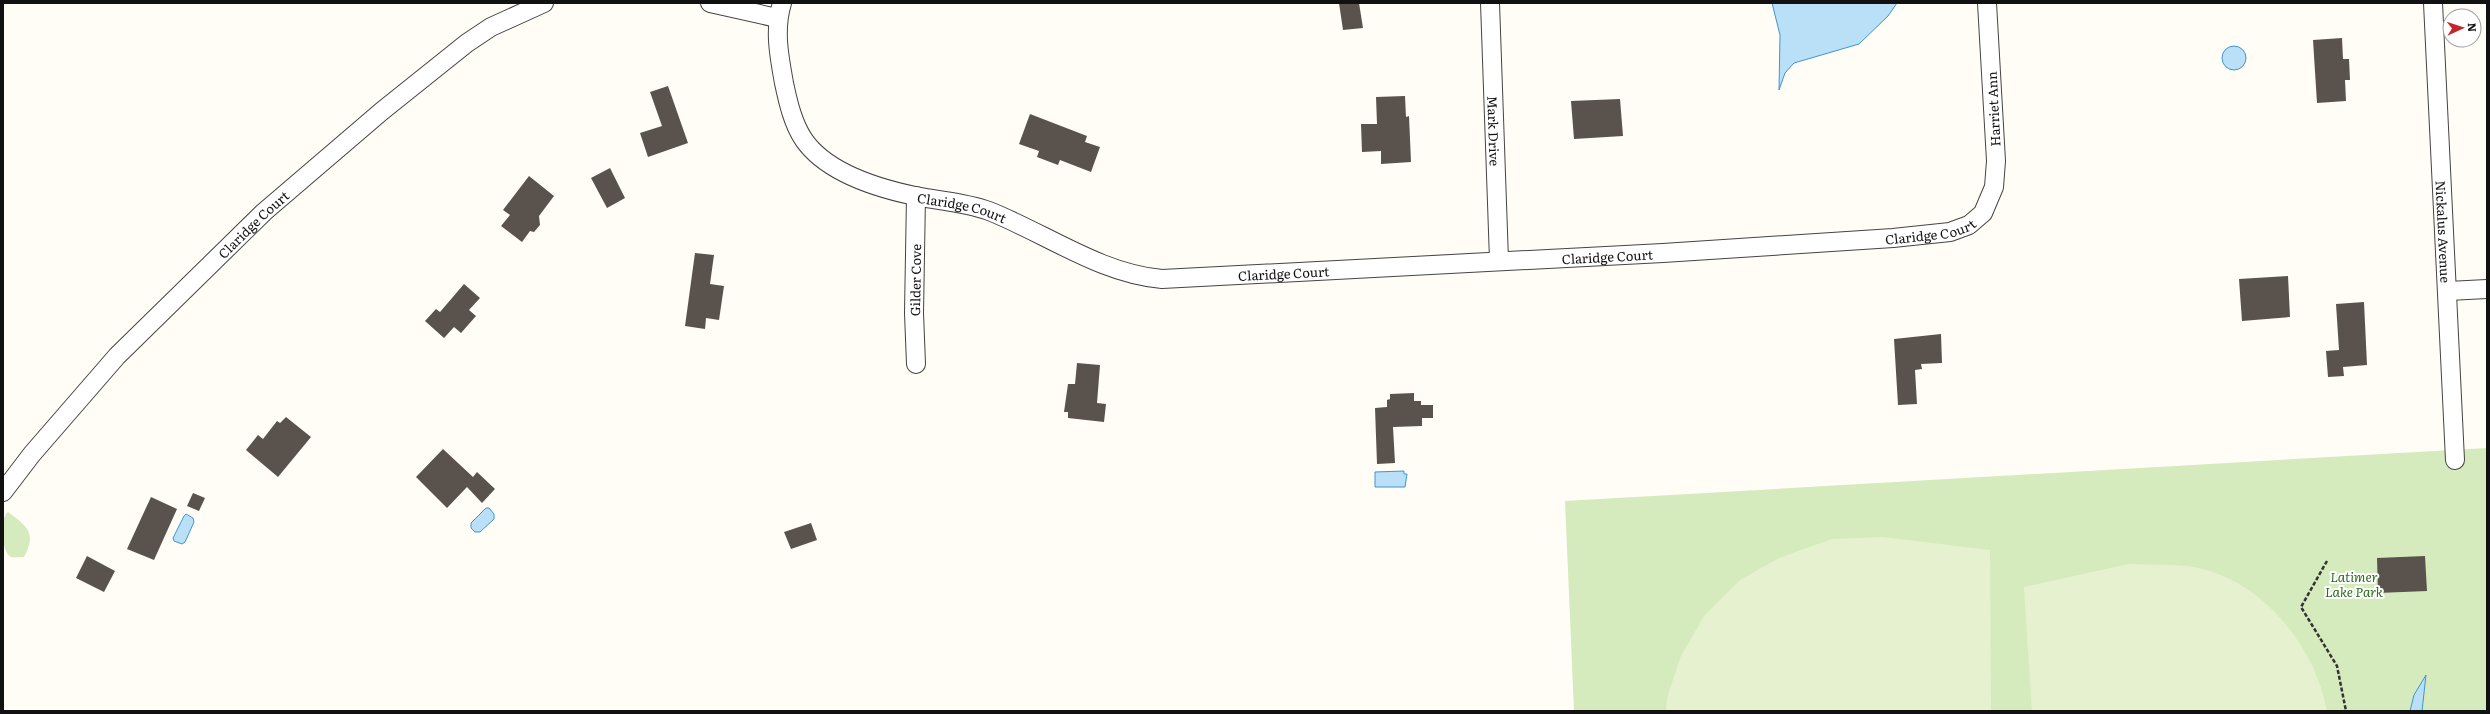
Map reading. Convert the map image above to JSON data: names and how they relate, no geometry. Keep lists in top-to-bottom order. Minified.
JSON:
{"streets":{"street":["Harriet Ann","Mark Drive","Claridge Court","Nickalus Avenue","Gilder Cove"]},"crossings":[["Harriet Ann","Claridge Court"],["Mark Drive","Claridge Court"],["Claridge Court","Gilder Cove"]],"parks":["Latimer Lake Park"],"north":"right"}
